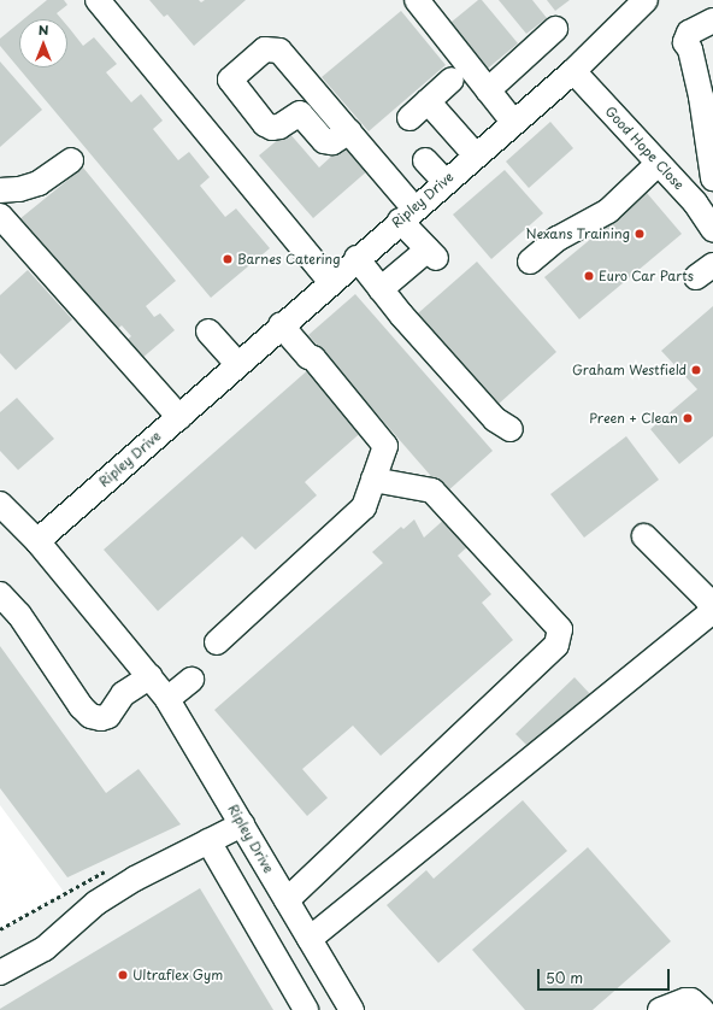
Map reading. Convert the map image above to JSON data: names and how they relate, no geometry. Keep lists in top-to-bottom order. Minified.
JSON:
{"streets":{"street":["Good Hope Close","Ripley Drive"]},"crossings":[["Good Hope Close","Ripley Drive"]],"places":["Nexans Training","Barnes Catering","Euro Car Parts","Graham Westfield","Preen + Clean","Ultraflex Gym"],"scale_bar":"50 m","north":"top"}
